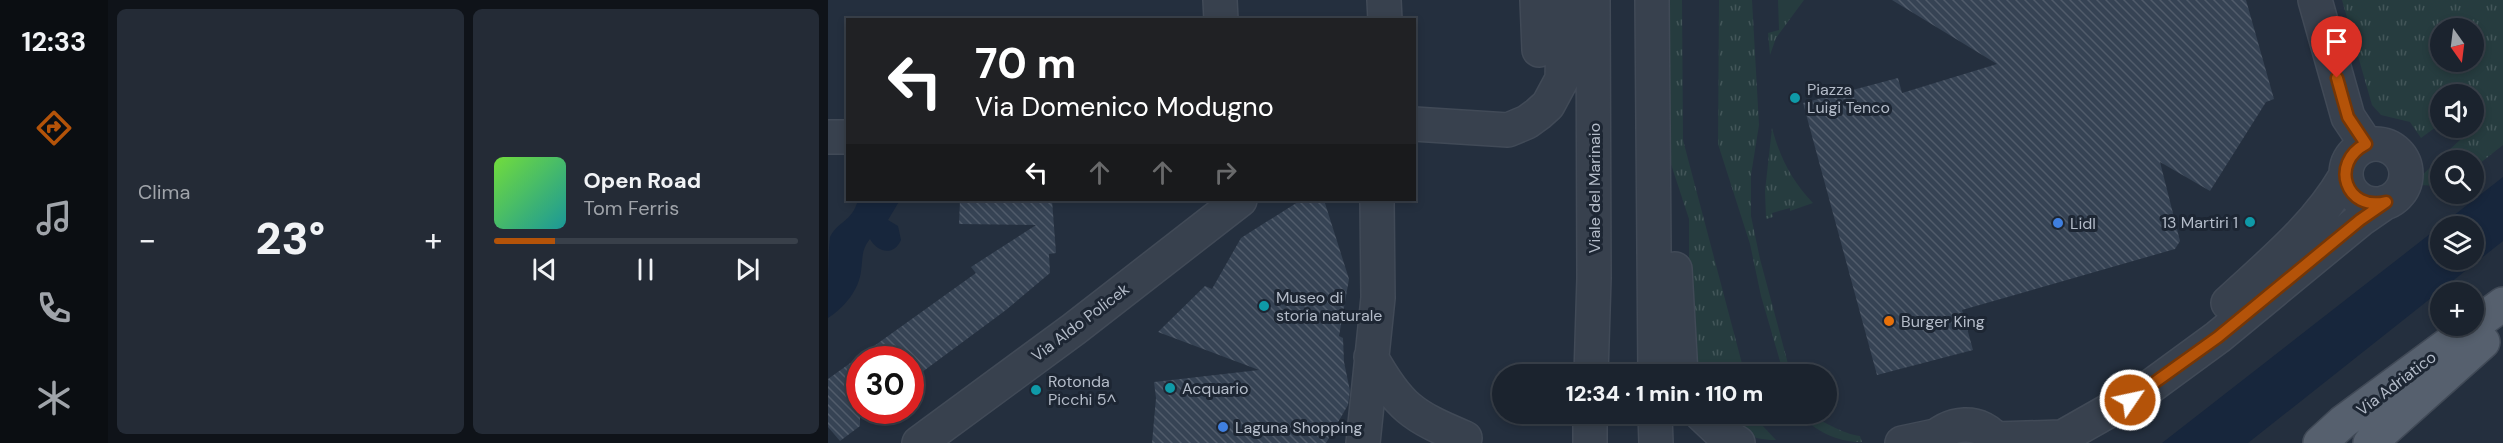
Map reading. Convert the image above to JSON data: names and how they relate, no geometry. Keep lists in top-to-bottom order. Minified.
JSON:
{"streets":{"main road":["Via Adriatico"],"street":["Viale del Marinaio","Via Aldo Policek"]},"places":["Piazza Luigi Tenco","13 Martiri 1","Lidl","Museo di storia naturale","Burger King","Acquario","Rotonda Picchi 5^","Laguna Shopping"],"north":"bottom","page":{"tabs":"12:33","tile":"Clima","map_buttons":"+","turn":["70 m","Via Domenico Modugno"],"song":["Open Road","Tom Ferris"],"heat":["−","23°","+"],"limit":"30","trip":"12:34 · 1 min · 110 m"}}
